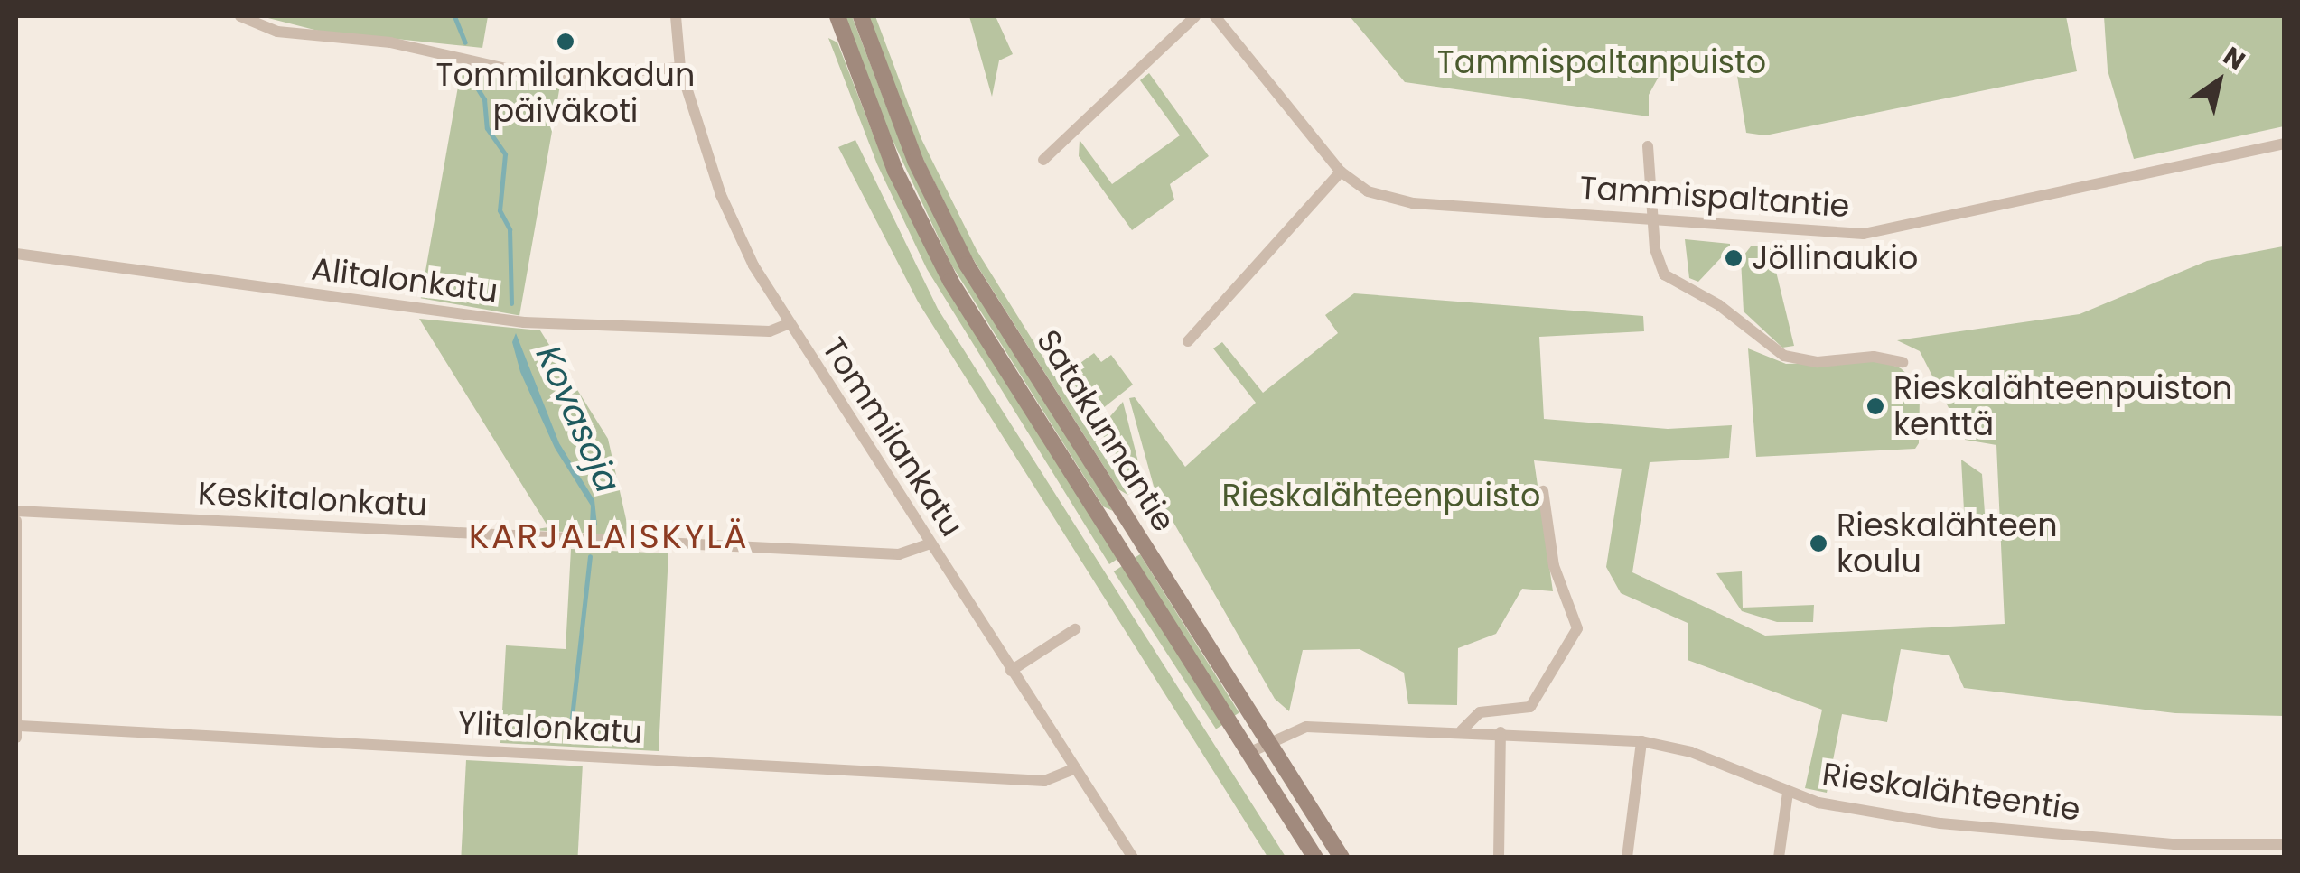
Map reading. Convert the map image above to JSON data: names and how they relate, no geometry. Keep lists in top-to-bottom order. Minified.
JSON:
{"streets":{"main road":["Satakunnantie"],"street":["Tammispaltantie","Alitalonkatu","Tommilankatu","Keskitalonkatu","Ylitalonkatu","Rieskalähteentie"]},"crossings":[["Alitalonkatu","Tommilankatu"],["Satakunnantie","Rieskalähteentie"],["Tommilankatu","Keskitalonkatu"],["Tommilankatu","Ylitalonkatu"]],"districts":["KARJALAISKYLÄ"],"water":["Kovasoja"],"parks":["Tammispaltanpuisto","Rieskalähteenpuisto"],"places":["Tommilankadun päiväkoti","Jöllinaukio","Rieskalähteenpuiston kenttä","Rieskalähteen koulu"],"north":"top right"}
